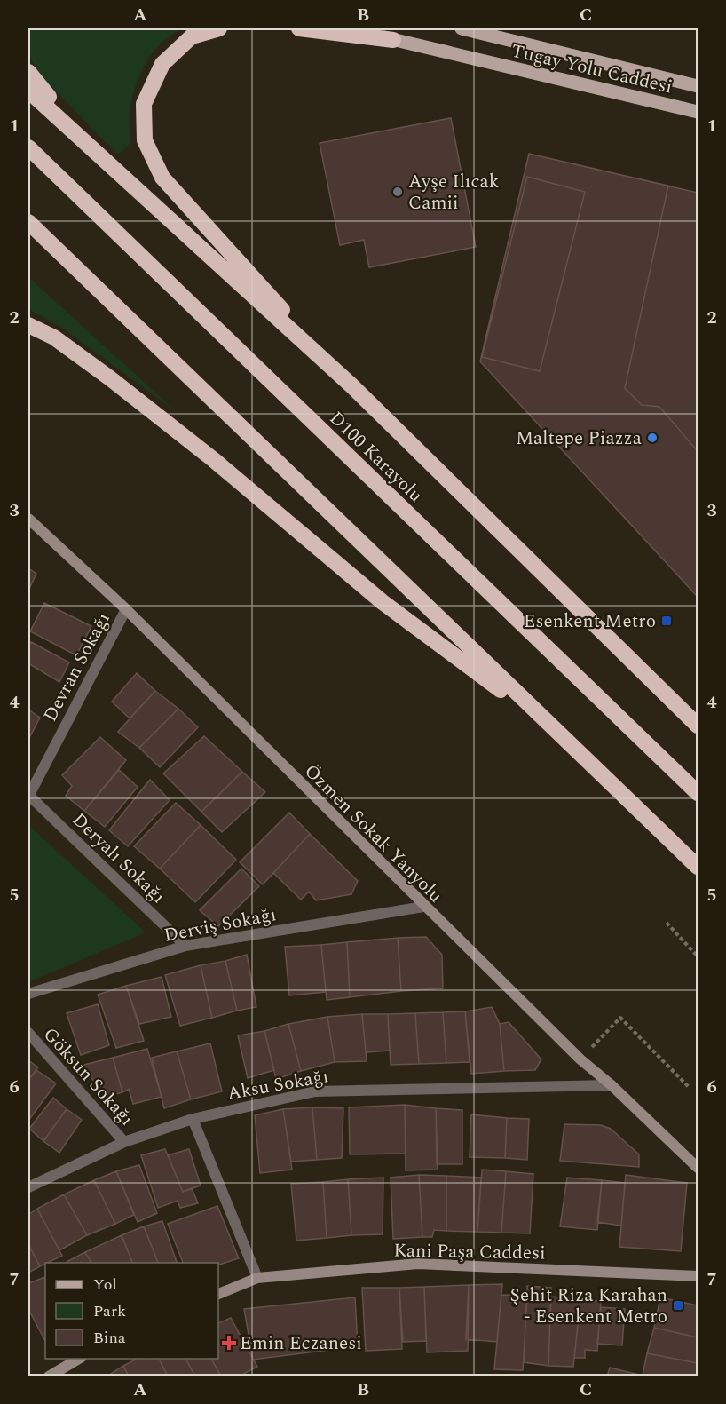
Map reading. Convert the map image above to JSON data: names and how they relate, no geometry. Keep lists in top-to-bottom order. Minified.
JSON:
{"streets":{"highway":["D100 Karayolu"],"main road":["Tugay Yolu Caddesi","Özmen Sokak Yanyolu","Kani Paşa Caddesi"],"street":["Devran Sokağı","Deryalı Sokağı","Derviş Sokağı","Göksun Sokağı","Aksu Sokağı"]},"crossings":[["Devran Sokağı","Özmen Sokak Yanyolu"],["Devran Sokağı","Deryalı Sokağı"],["Özmen Sokak Yanyolu","Derviş Sokağı"],["Özmen Sokak Yanyolu","Aksu Sokağı"],["Deryalı Sokağı","Derviş Sokağı"],["Göksun Sokağı","Aksu Sokağı"]],"places":{"other":["Ayşe Ilıcak Camii","Maltepe Piazza"],"transit":["Esenkent Metro","Şehi̇t Riza Karahan - Esenkent Metro"],"health":["Emin Eczanesi"]},"legend":["Yol","Park","Bina"],"grid":{"columns":["A","B","C"],"rows":["1","2","3","4","5","6","7"]}}
